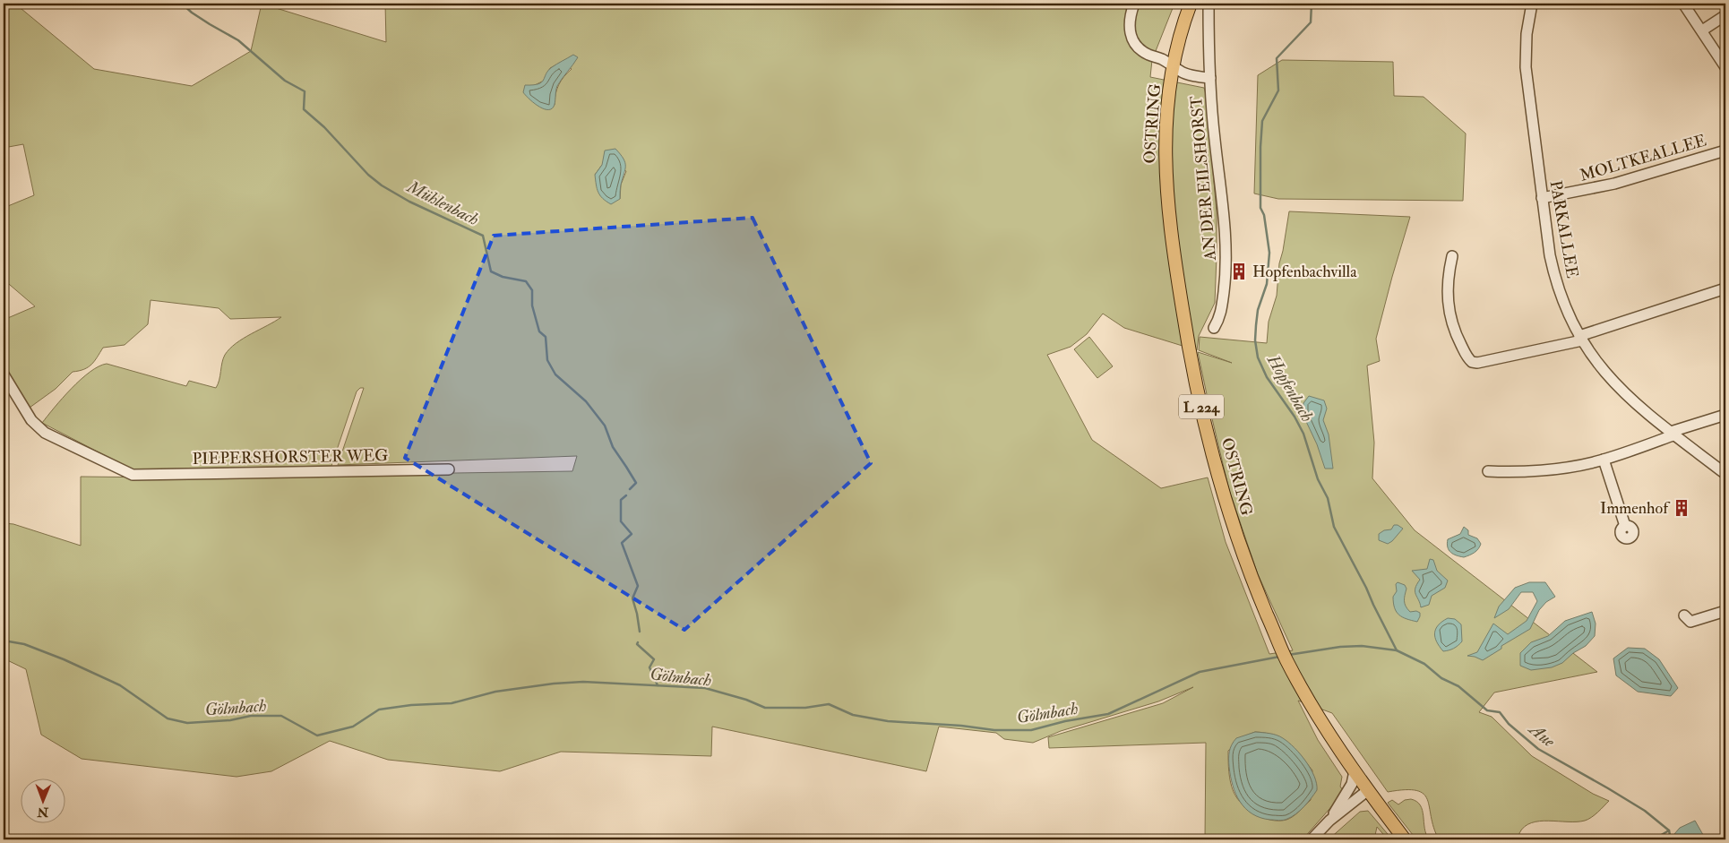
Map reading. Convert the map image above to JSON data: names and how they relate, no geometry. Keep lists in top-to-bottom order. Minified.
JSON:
{"streets":{"main road":["OSTRING","L 224"],"street":["MOLTKEALLEE","AN DER EILSHORST","PARKALLEE","PIEPERSHORSTER WEG"]},"crossings":[["OSTRING","AN DER EILSHORST"],["MOLTKEALLEE","PARKALLEE"]],"water":["Mühlenbach","Hopfenbach","Gölmbach","Aue"],"places":{"building":["Hopfenbachvilla","Immenhof"]},"north":"bottom"}
